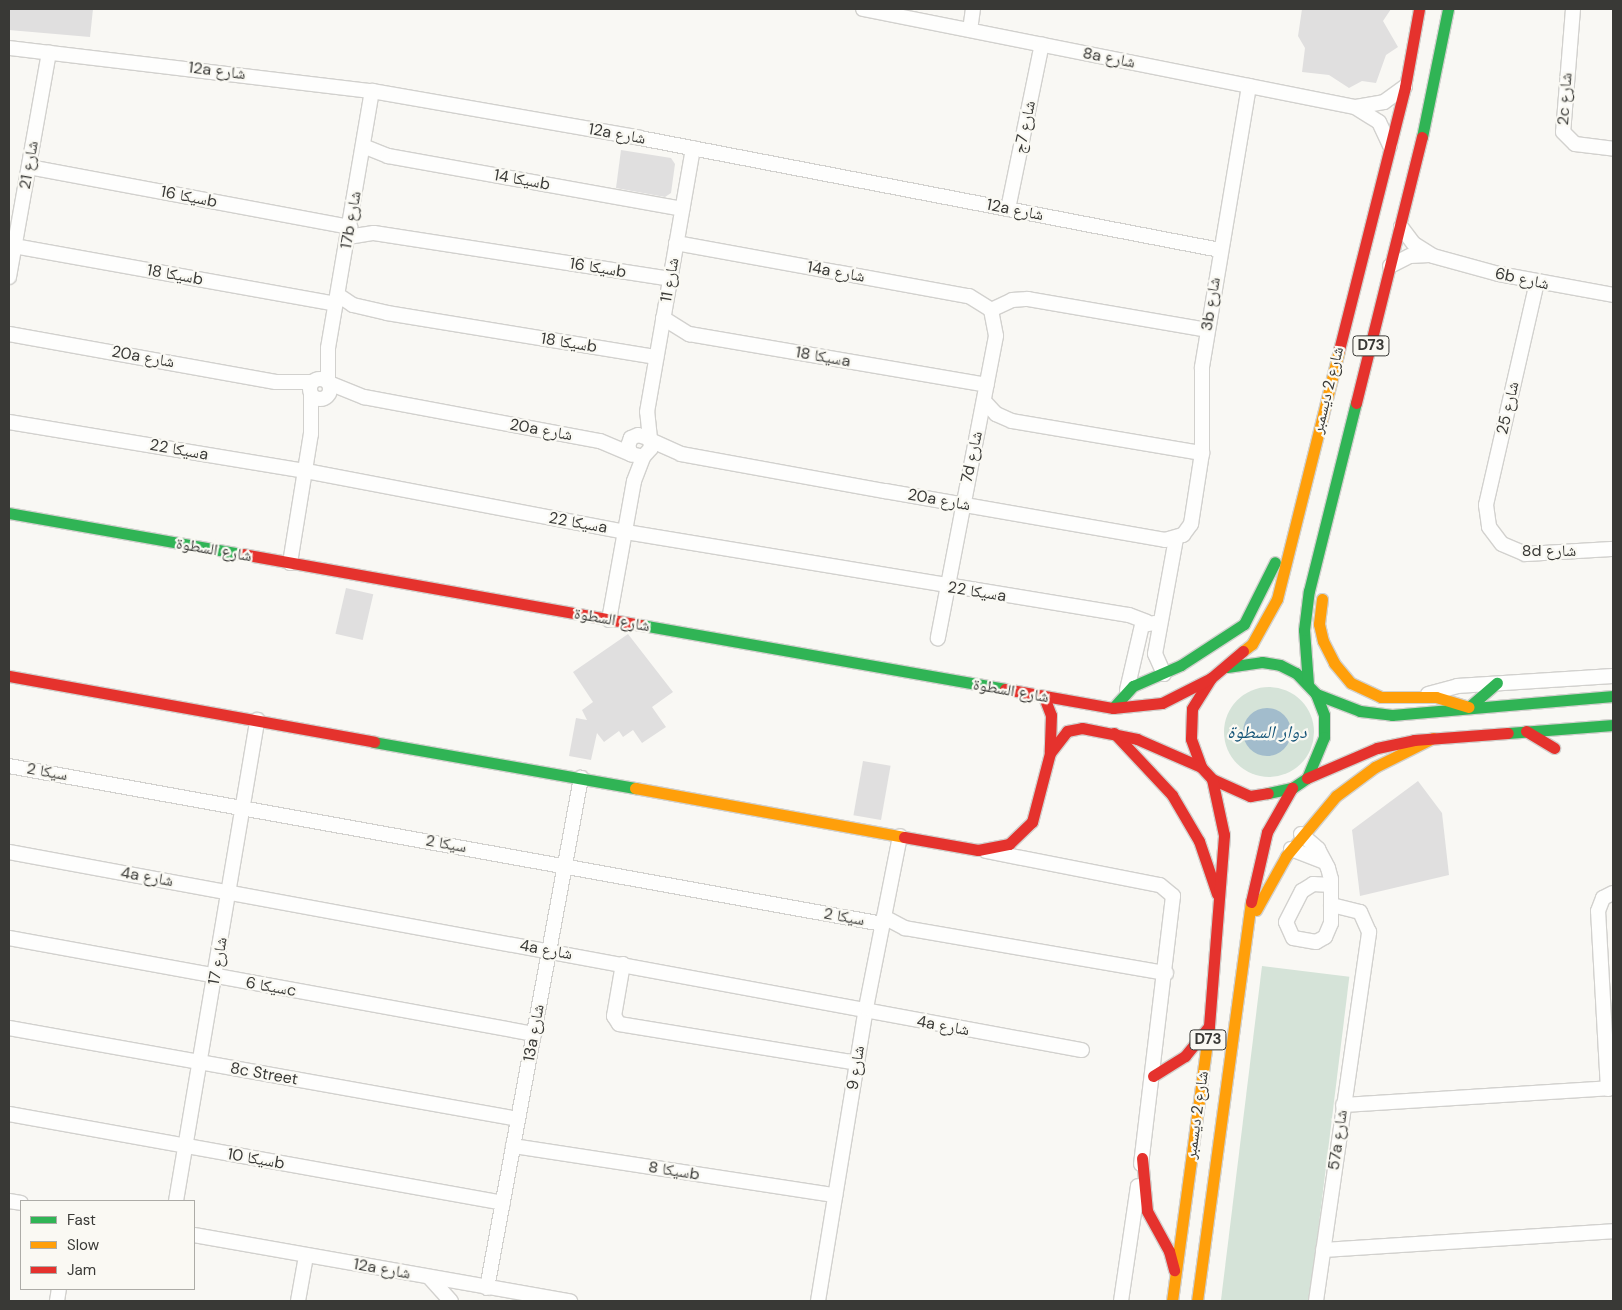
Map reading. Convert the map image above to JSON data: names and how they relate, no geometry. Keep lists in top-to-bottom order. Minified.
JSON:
{"streets":{"main road":["D73","شارع 2 ديسمبر","شارع السطوة"],"street":["8a شارع","12a شارع","2c شارع","شارع 7ج","شارع 21","سيكا 14b","سيكا 16b","17b شارع","14a شارع","سيكا 18b","6b شارع","شارع 11","3b شارع","20a شارع","سيكا 18a","شارع 25","سيكا 22a","7d شارع","8d شارع","سيكا 2","4a شارع","شارع 17","سيكا 6c","13a شارع","شارع 9","8c Street","57a شارع","سيكا 10b","سيكا 8b"]},"crossings":[["8a شارع","شارع 7ج"],["8a شارع","3b شارع"],["8a شارع","شارع 2 ديسمبر"],["12a شارع","شارع 7ج"],["12a شارع","شارع 21"],["12a شارع","17b شارع"],["12a شارع","شارع 11"],["12a شارع","3b شارع"],["12a شارع","13a شارع"],["شارع 21","سيكا 16b"],["شارع 21","سيكا 18b"],["سيكا 14b","17b شارع"],["سيكا 14b","شارع 11"],["سيكا 16b","17b شارع"],["سيكا 16b","شارع 11"],["17b شارع","سيكا 18b"],["17b شارع","20a شارع"],["17b شارع","سيكا 22a"],["17b شارع","شارع السطوة"],["14a شارع","شارع 11"],["14a شارع","7d شارع"],["سيكا 18b","شارع 11"],["6b شارع","شارع 2 ديسمبر"],["6b شارع","شارع 25"],["شارع 11","20a شارع"],["شارع 11","سيكا 18a"],["3b شارع","20a شارع"],["20a شارع","7d شارع"],["سيكا 18a","7d شارع"],["شارع 2 ديسمبر","شارع السطوة"],["شارع 25","8d شارع"],["سيكا 22a","7d شارع"],["سيكا 2","شارع 17"],["سيكا 2","13a شارع"],["سيكا 2","شارع 9"],["4a شارع","شارع 17"],["4a شارع","13a شارع"],["4a شارع","شارع 9"],["شارع 17","سيكا 6c"],["شارع 17","8c Street"],["شارع 17","سيكا 10b"],["سيكا 6c","13a شارع"],["13a شارع","8c Street"],["13a شارع","سيكا 10b"],["13a شارع","سيكا 8b"],["شارع 9","سيكا 8b"]],"water":["دوار السطوة"],"legend":["Fast","Slow","Jam"]}
